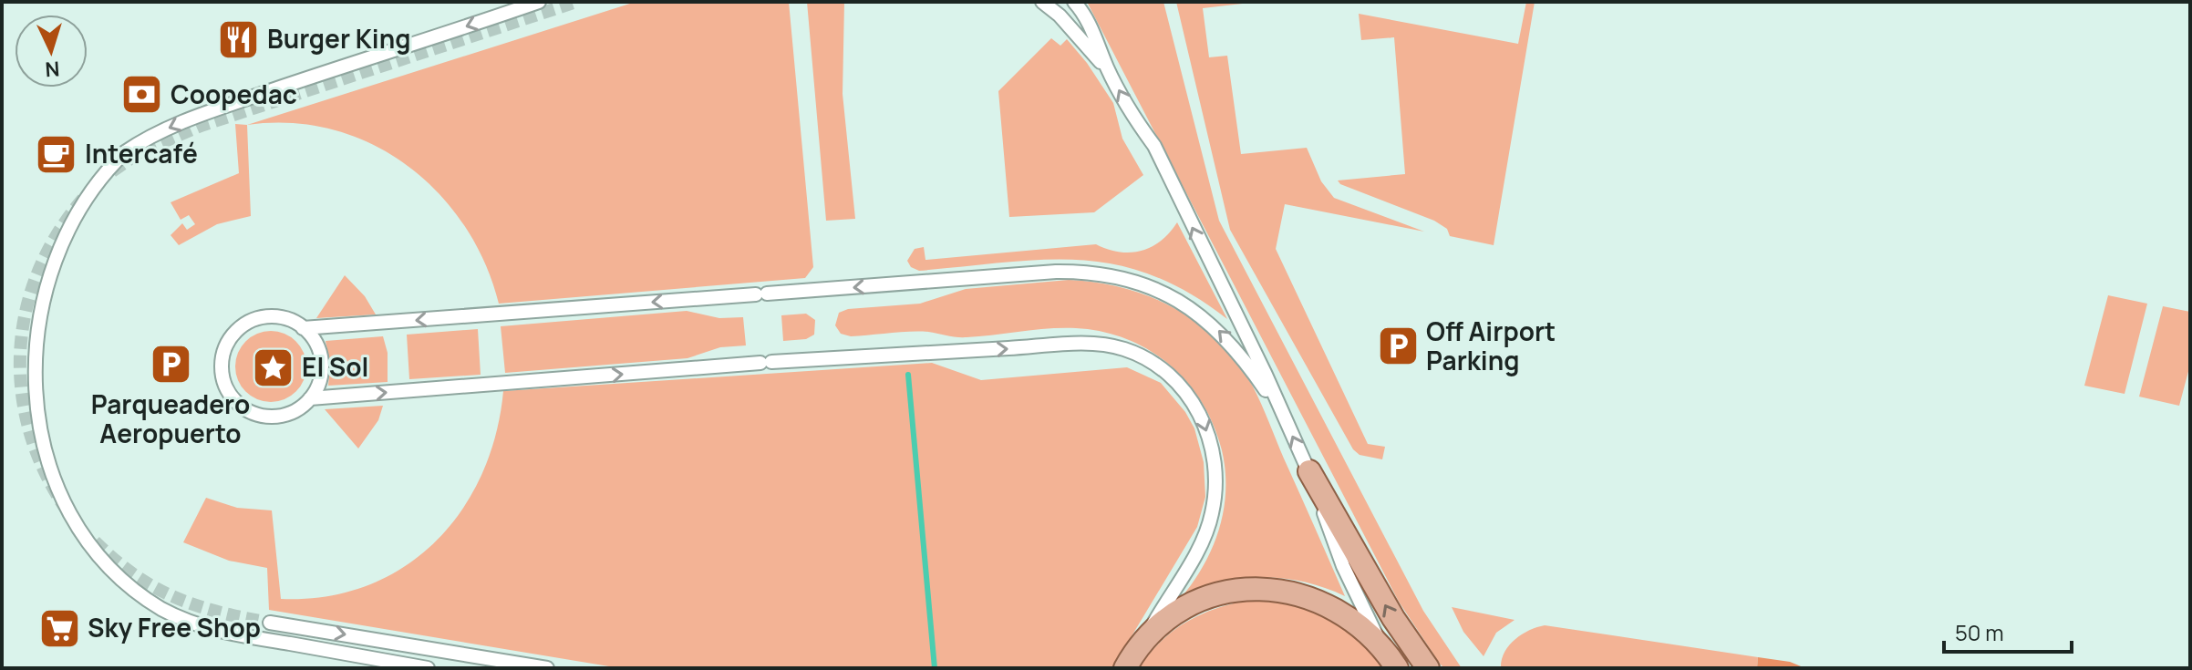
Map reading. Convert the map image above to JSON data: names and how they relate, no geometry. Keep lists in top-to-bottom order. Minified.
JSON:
{"places":{"restaurant":["Burger King"],"bank":["Coopedac"],"cafe":["Intercafé"],"parking":["Off Airport Parking","Parqueadero Aeropuerto"],"place":["El Sol"],"supermarket":["Sky Free Shop"]},"scale_bar":"50 m","north":"bottom"}
